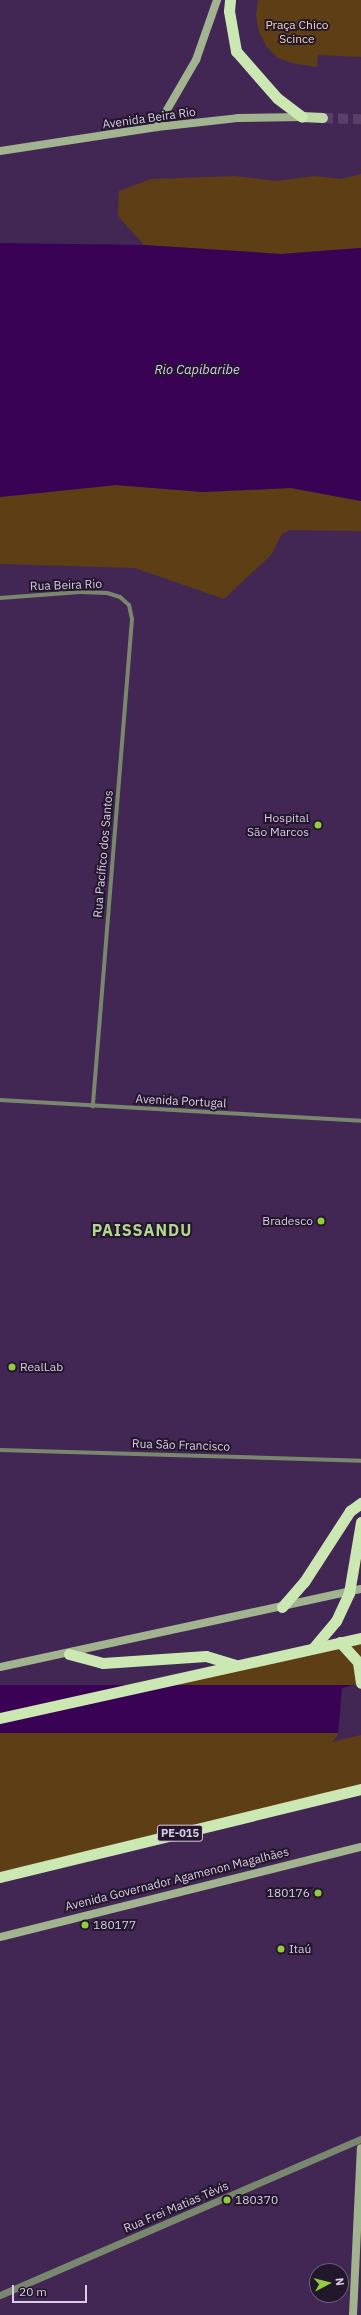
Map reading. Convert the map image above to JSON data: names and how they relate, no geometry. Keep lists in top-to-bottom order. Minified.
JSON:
{"streets":{"highway":["PE-015"],"main road":["Avenida Beira Rio","Avenida Governador Agamenon Magalhães"],"street":["Rua Beira Rio","Rua Pacífico dos Santos","Avenida Portugal","Rua São Francisco","Rua Frei Matias Tévis"]},"crossings":[["Rua Beira Rio","Rua Pacífico dos Santos"],["Rua Pacífico dos Santos","Avenida Portugal"]],"districts":["PAISSANDU"],"water":["Rio Capibaribe"],"parks":["Praça Chico Scince"],"places":["Hospital São Marcos","Bradesco","RealLab","180176","180177","Itaú","180370"],"scale_bar":"20 m","north":"right"}
